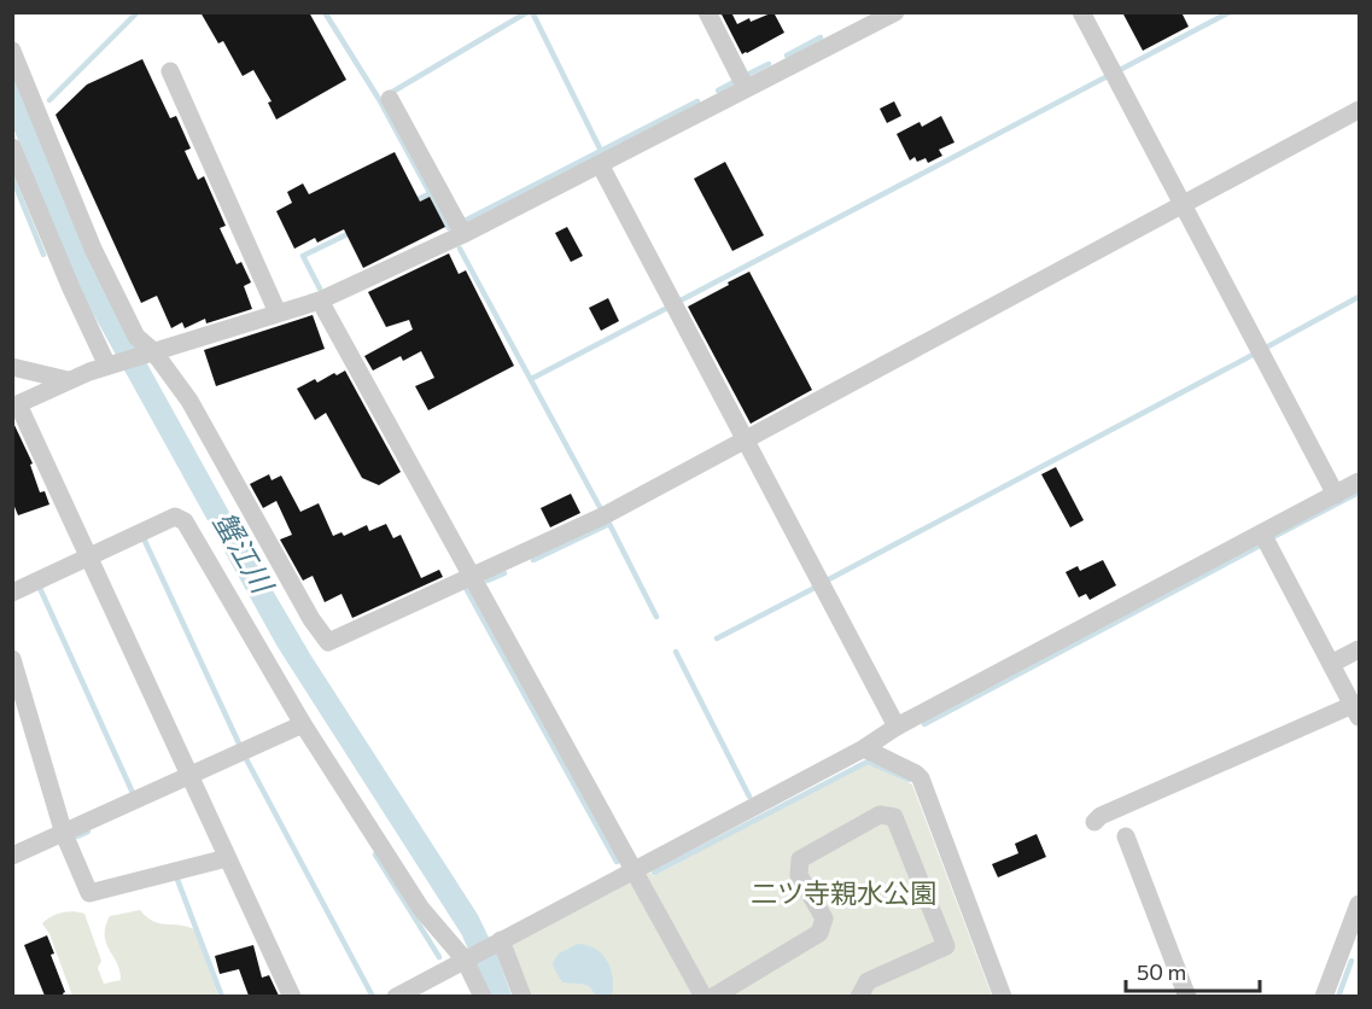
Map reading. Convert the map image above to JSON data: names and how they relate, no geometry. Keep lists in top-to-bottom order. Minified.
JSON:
{"water":["蟹江川"],"parks":["二ツ寺親水公園"],"scale_bar":"50 m"}
